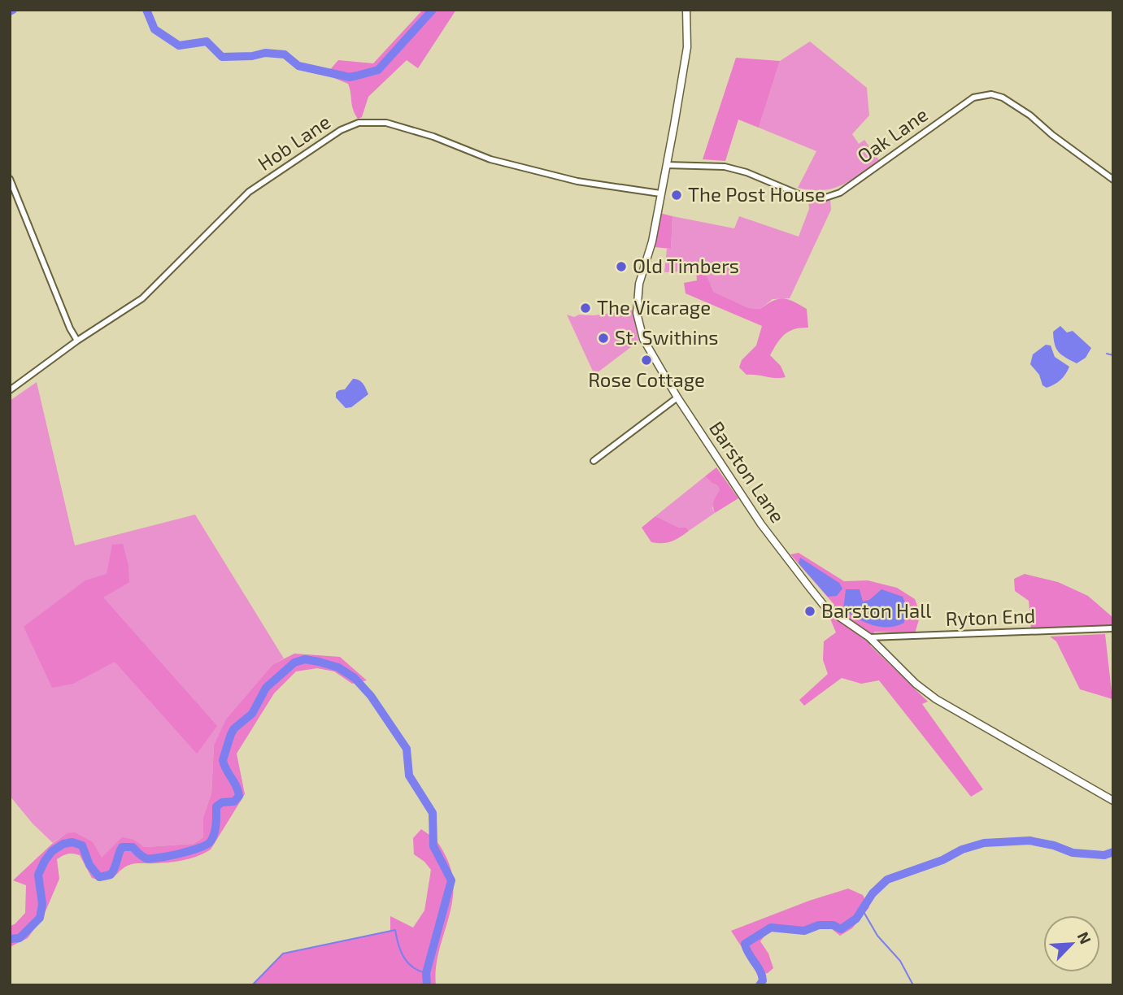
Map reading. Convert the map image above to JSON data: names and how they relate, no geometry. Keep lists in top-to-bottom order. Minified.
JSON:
{"streets":{"street":["Oak Lane","Hob Lane","Barston Lane","Ryton End"]},"crossings":[["Oak Lane","Barston Lane"],["Hob Lane","Barston Lane"],["Barston Lane","Ryton End"]],"places":["The Post House","Old Timbers","The Vicarage","St. Swithins","Rose Cottage","Barston Hall"],"north":"top right"}
